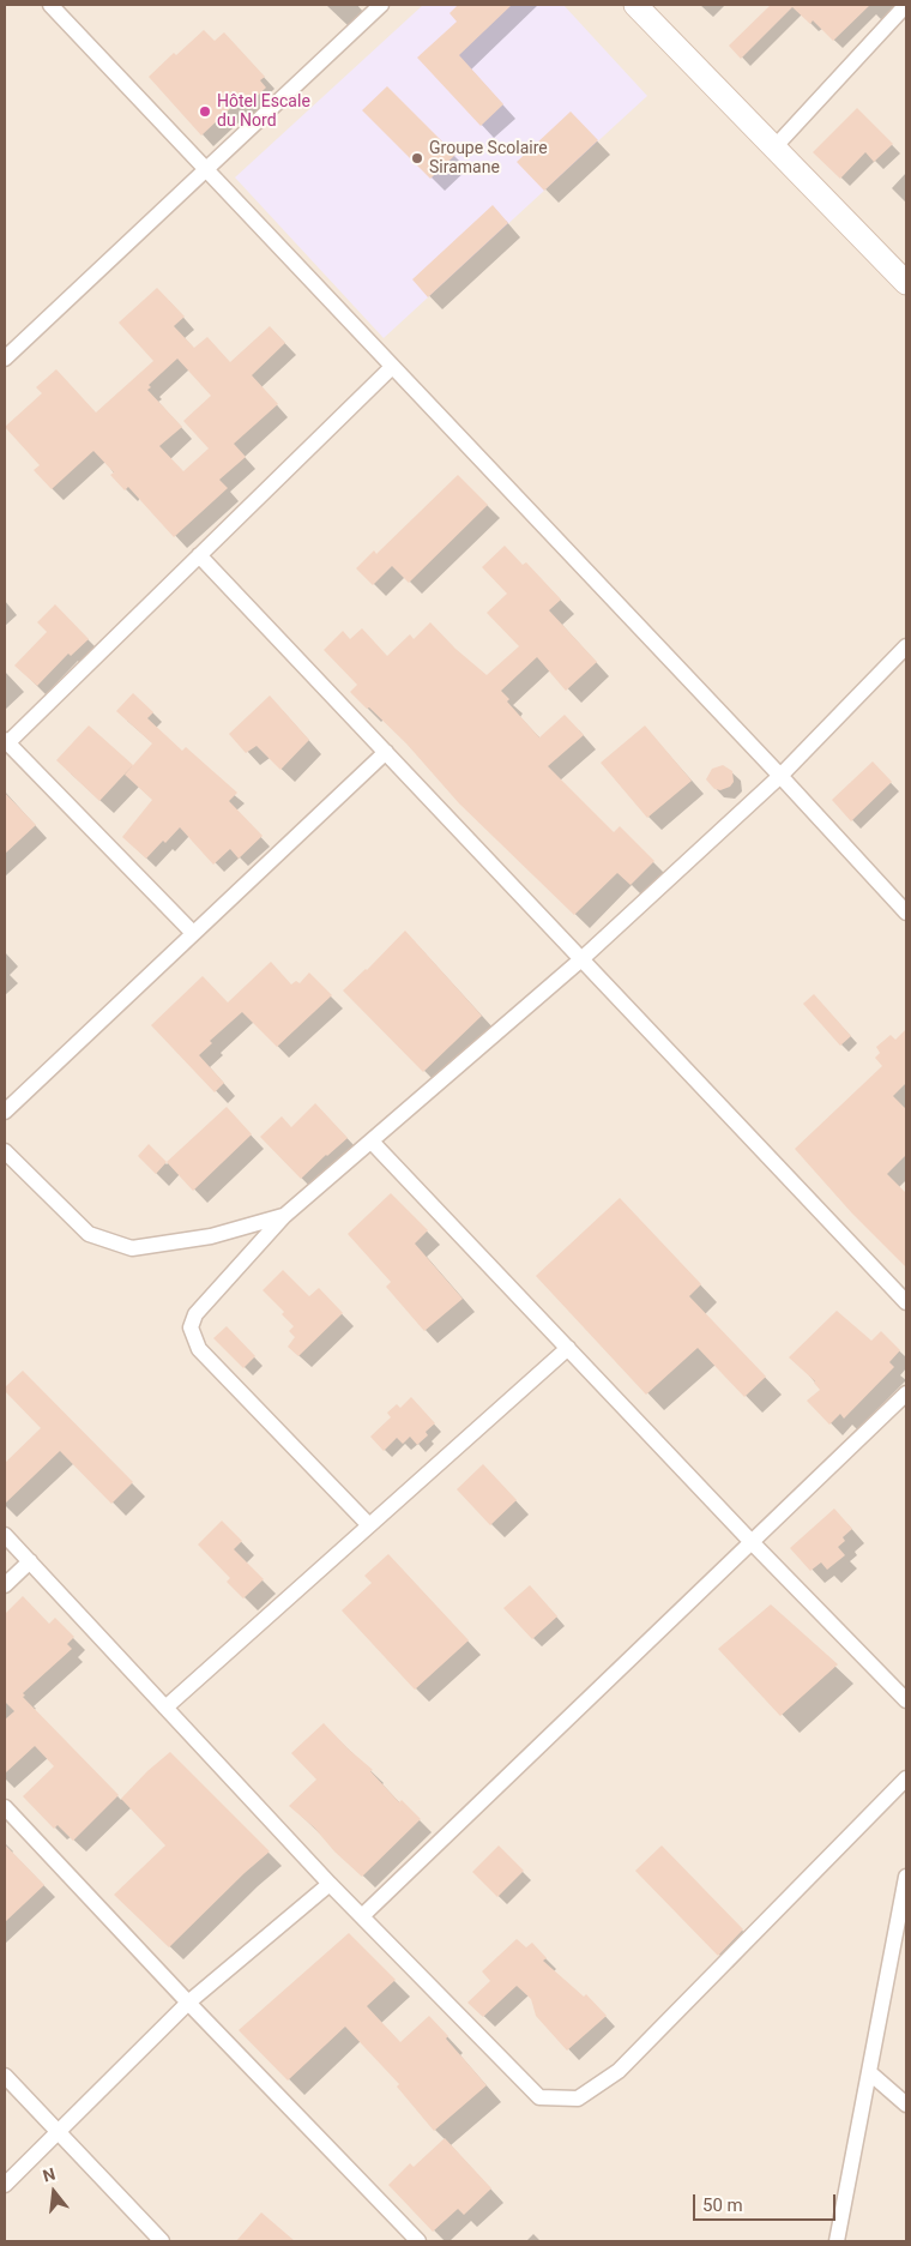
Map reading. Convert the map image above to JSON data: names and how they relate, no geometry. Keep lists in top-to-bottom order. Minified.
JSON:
{"places":["Hôtel Escale du Nord","Groupe Scolaire Siramane"],"scale_bar":"50 m","north":"top"}
